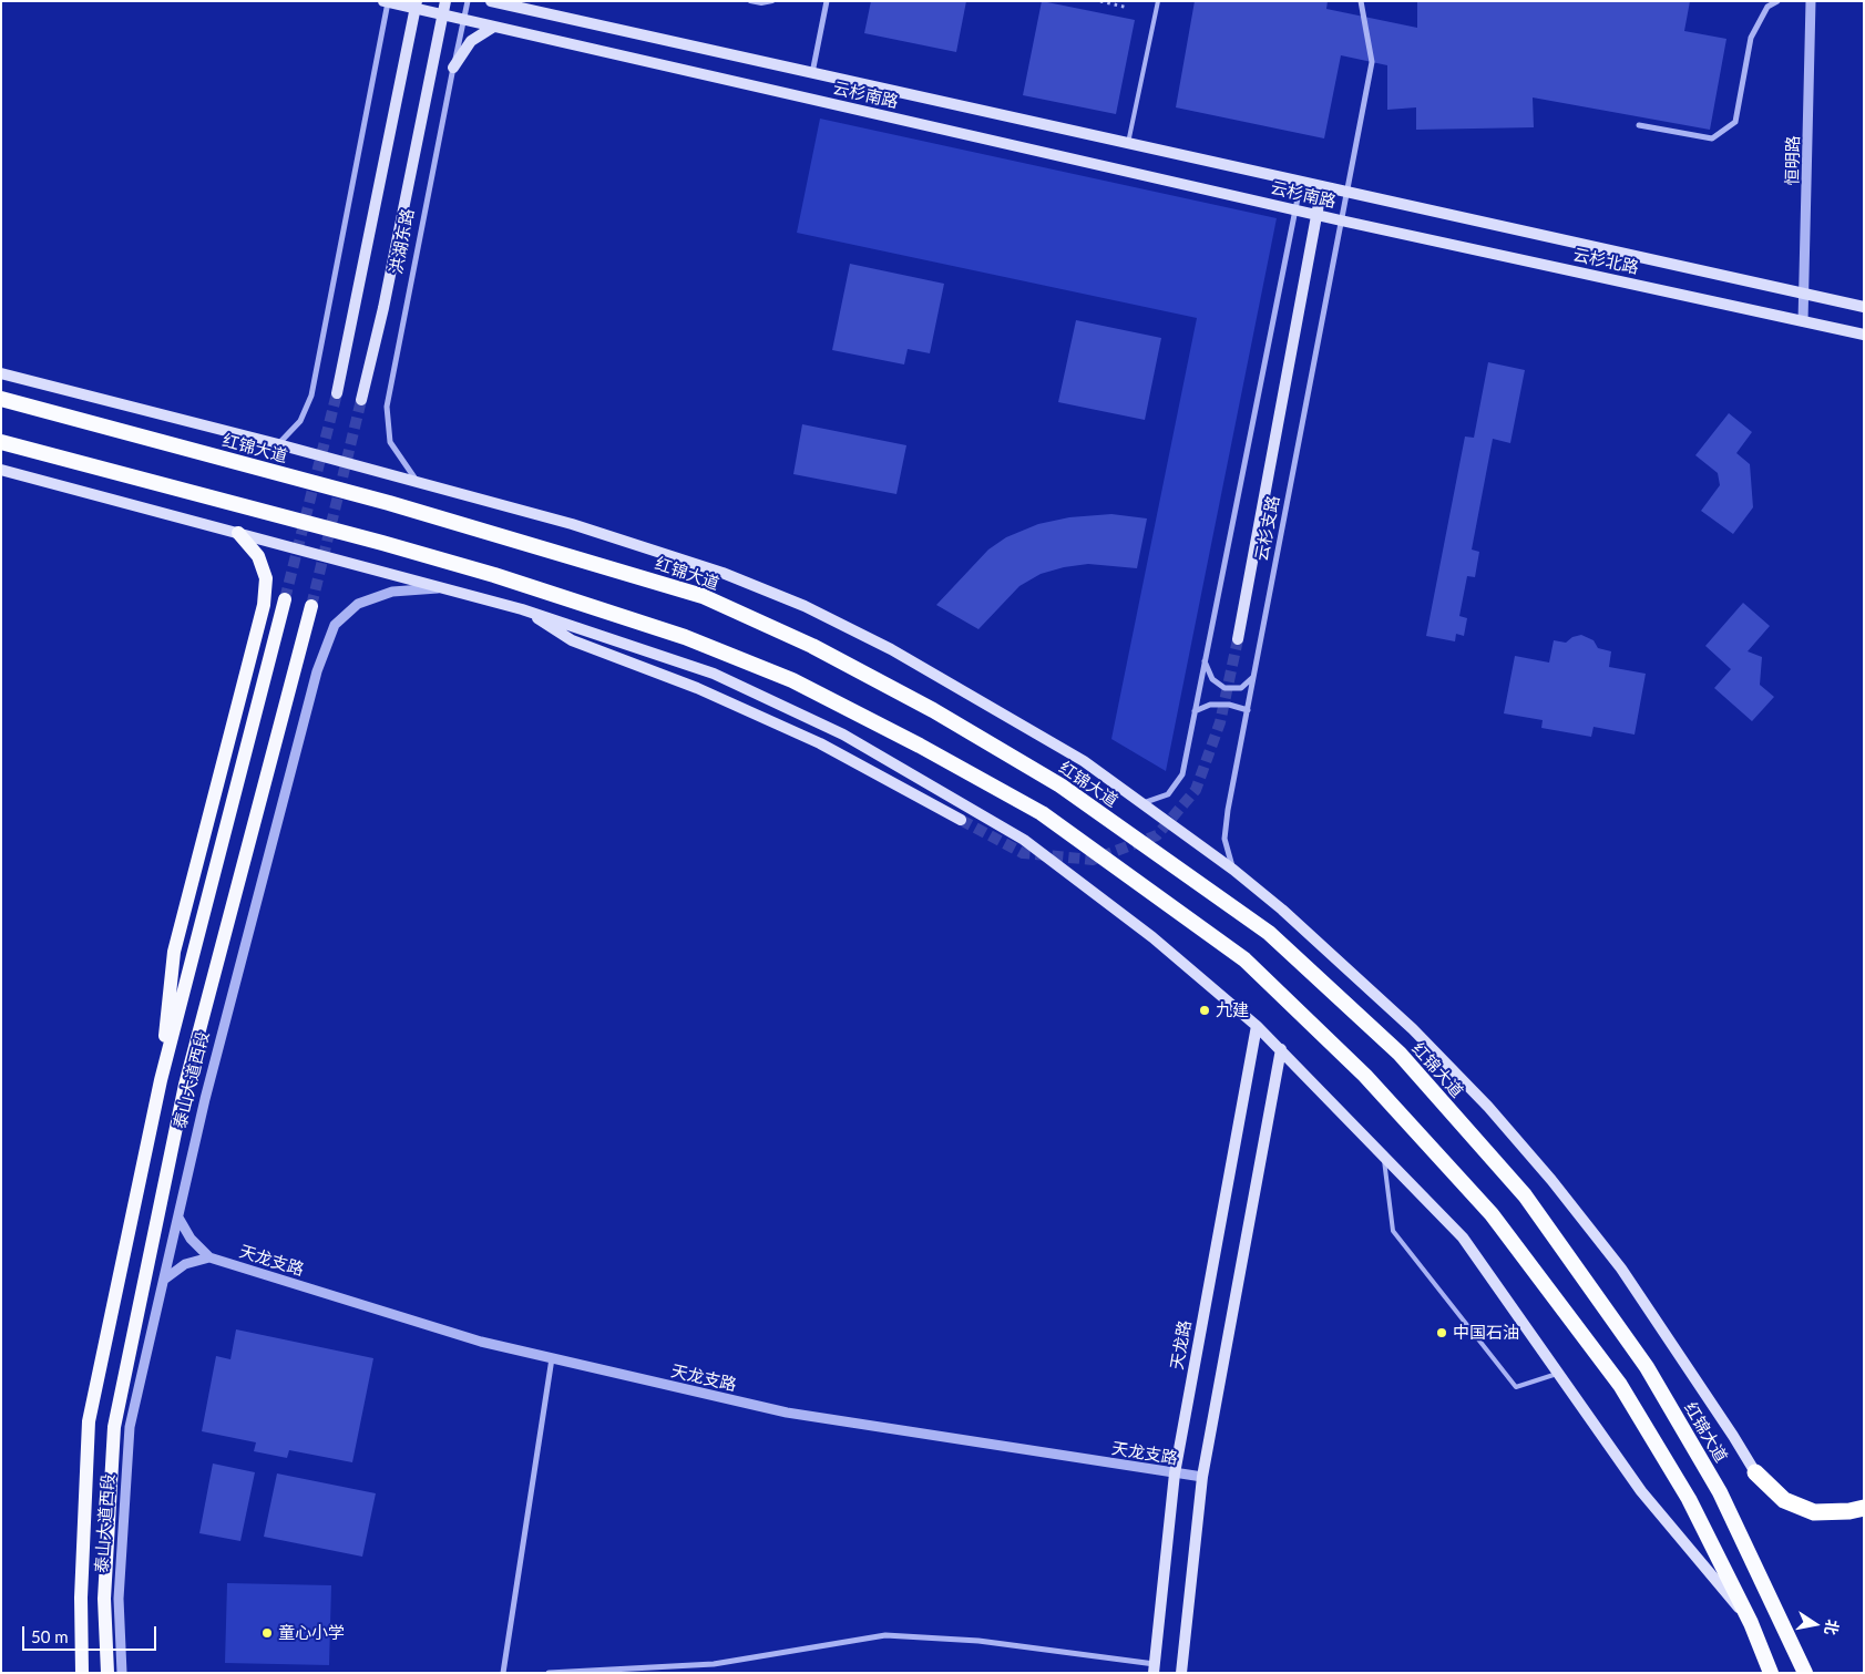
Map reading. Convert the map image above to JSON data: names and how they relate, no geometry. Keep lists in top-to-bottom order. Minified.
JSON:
{"streets":{"highway":["红锦大道"],"main road":["云杉南路","洪湖东路","云杉北路","泰山大道西段","天龙路"],"street":["恒明路","云杉支路","天龙支路"]},"crossings":[["云杉南路","洪湖东路"],["云杉南路","云杉北路"],["云杉南路","云杉支路"],["恒明路","云杉北路"],["洪湖东路","红锦大道"],["云杉北路","云杉支路"],["红锦大道","云杉支路"],["天龙支路","天龙路"]],"places":["九建","中国石油","童心小学"],"scale_bar":"50 m","north":"right"}
